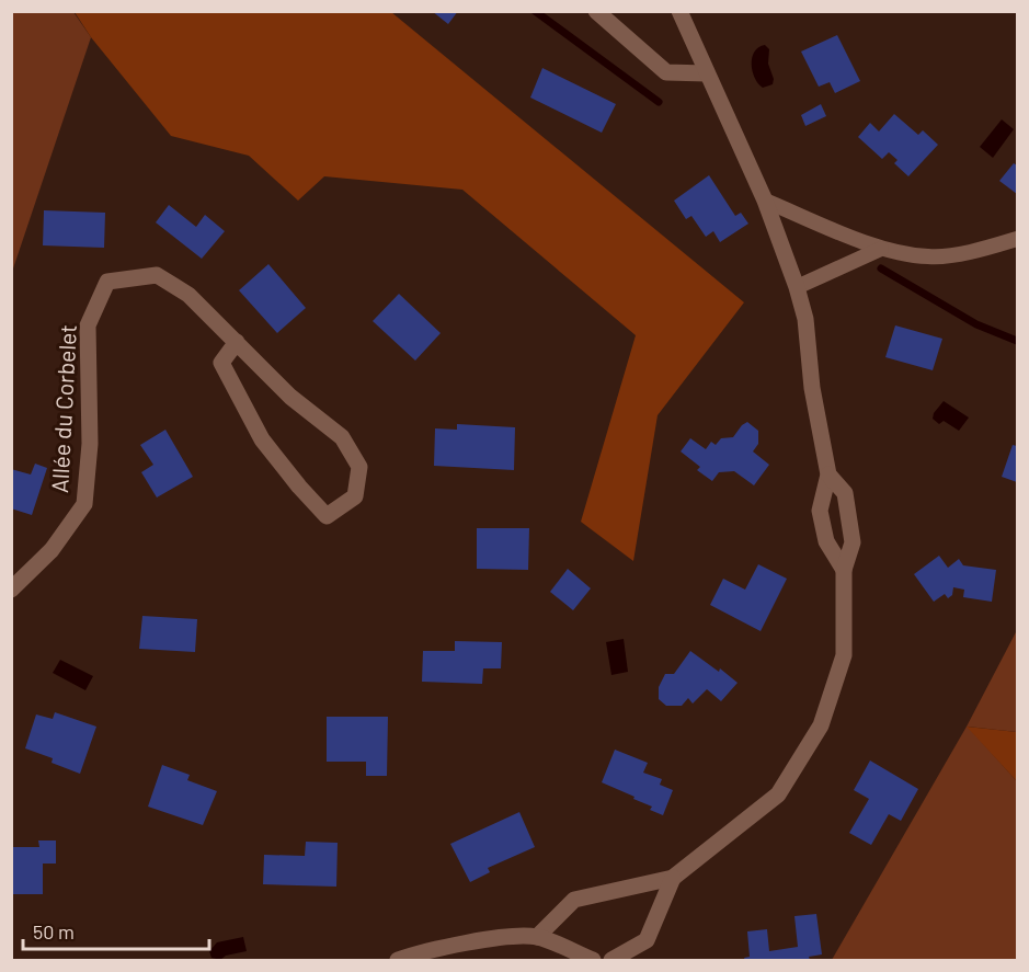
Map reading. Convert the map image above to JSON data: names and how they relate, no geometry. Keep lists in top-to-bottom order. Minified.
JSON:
{"streets":{"street":["Allée du Corbelet"]},"scale_bar":"50 m"}
